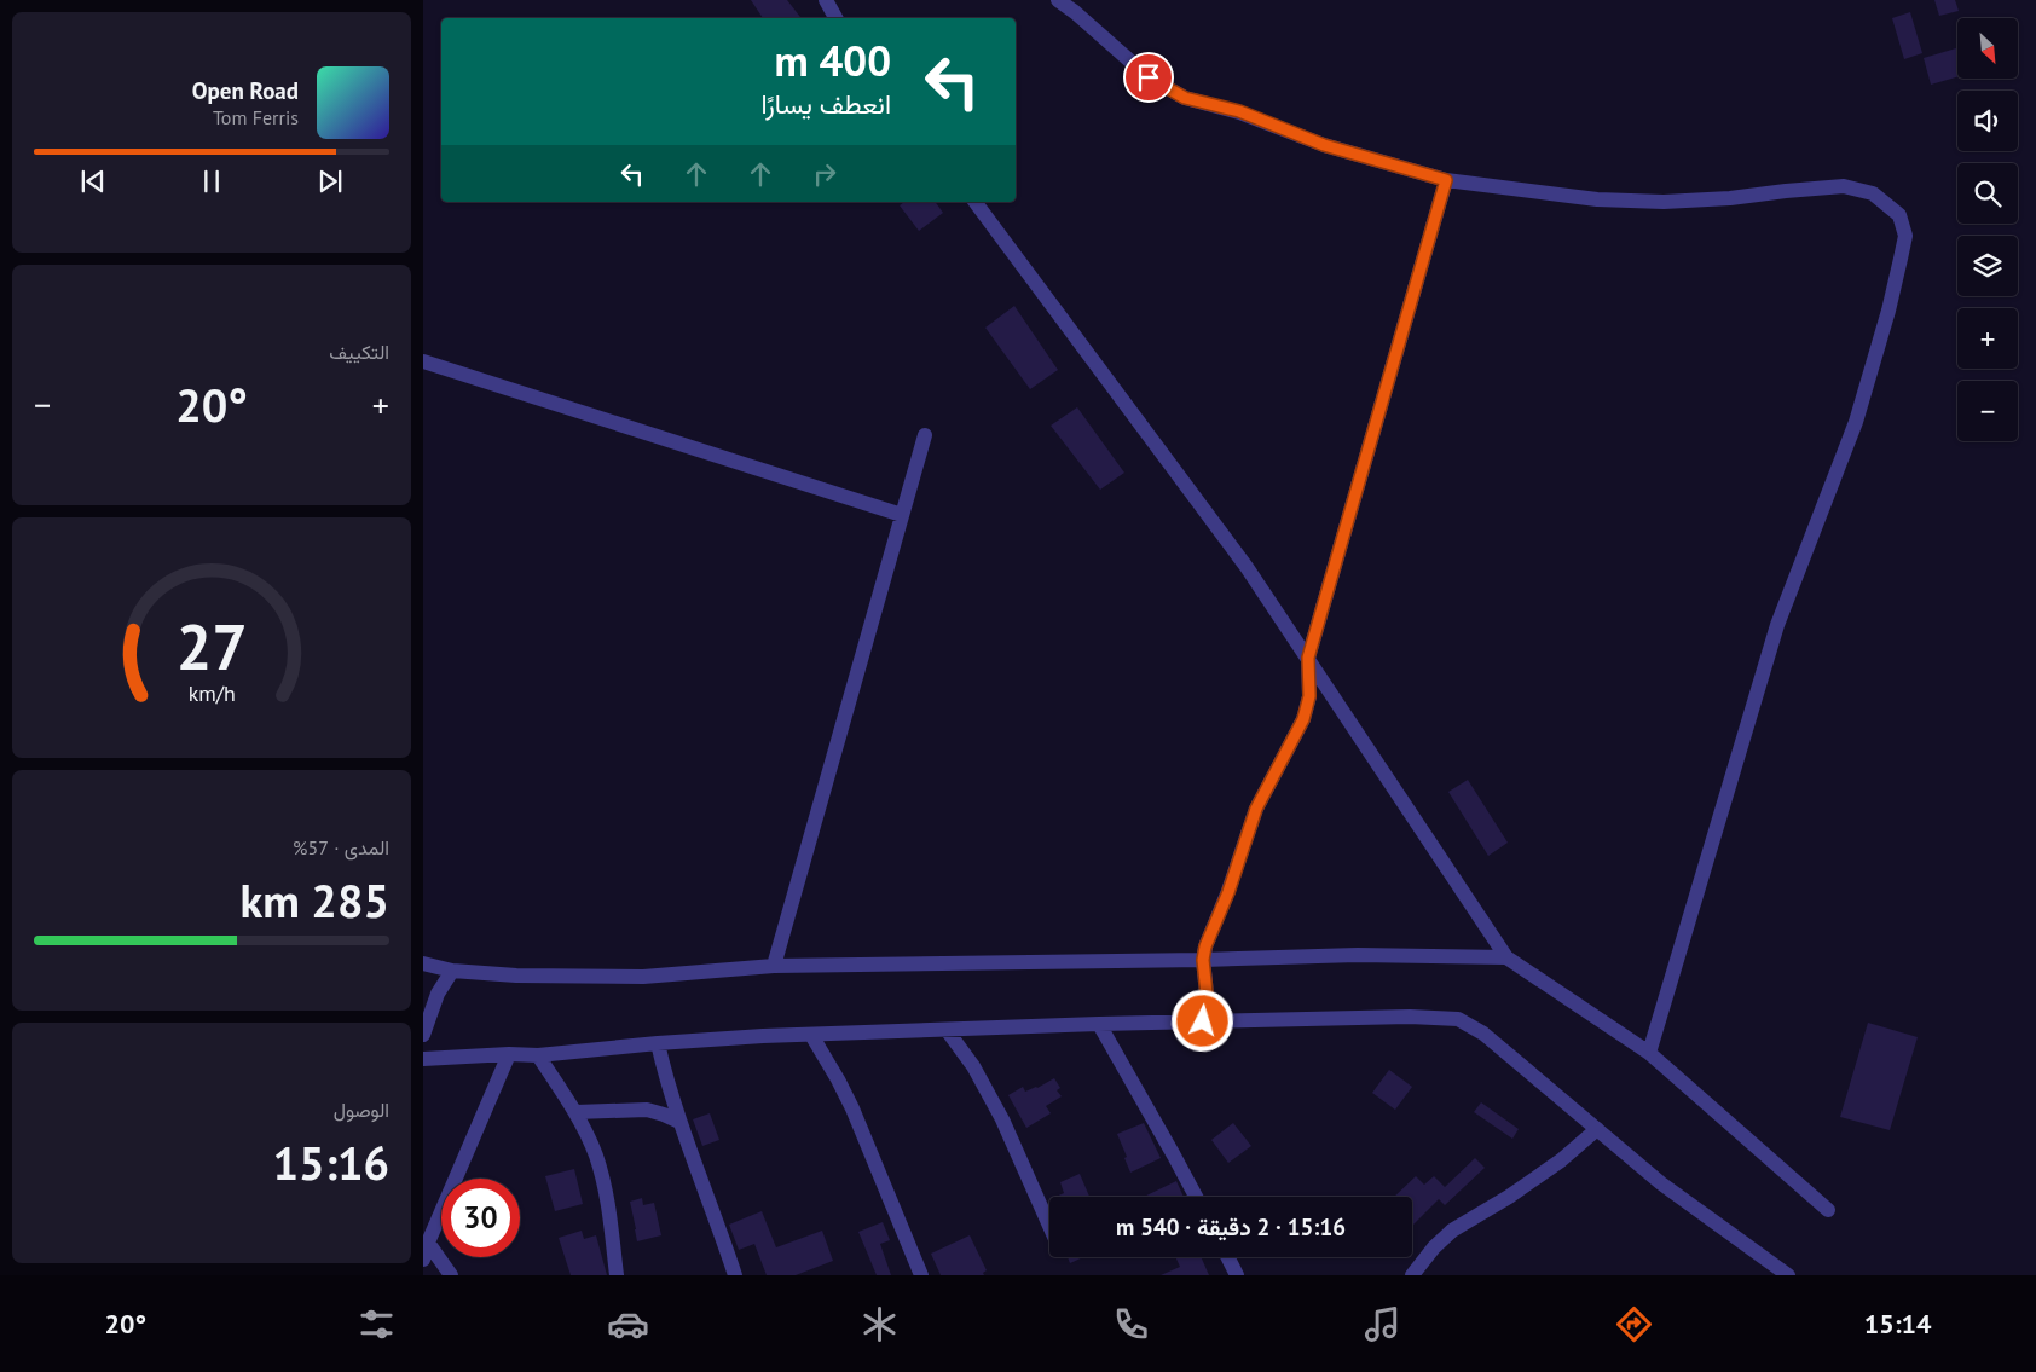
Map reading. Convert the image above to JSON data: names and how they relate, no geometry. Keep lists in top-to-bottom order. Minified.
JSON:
{"north":"bottom right","page":{"map_buttons":["+","−"],"turn":["400 m","انعطف يسارًا"],"song":["Open Road","Tom Ferris"],"tile":["التكييف",["المدى · 57%","285 km"],["الوصول","15:16"]],"heat":["−","20°","+"],"limit":"30","trip":"15:16 · 2 دقيقة · 540 m","tabs":["15:14","20°"],"gauge":["27","km/h"]}}
